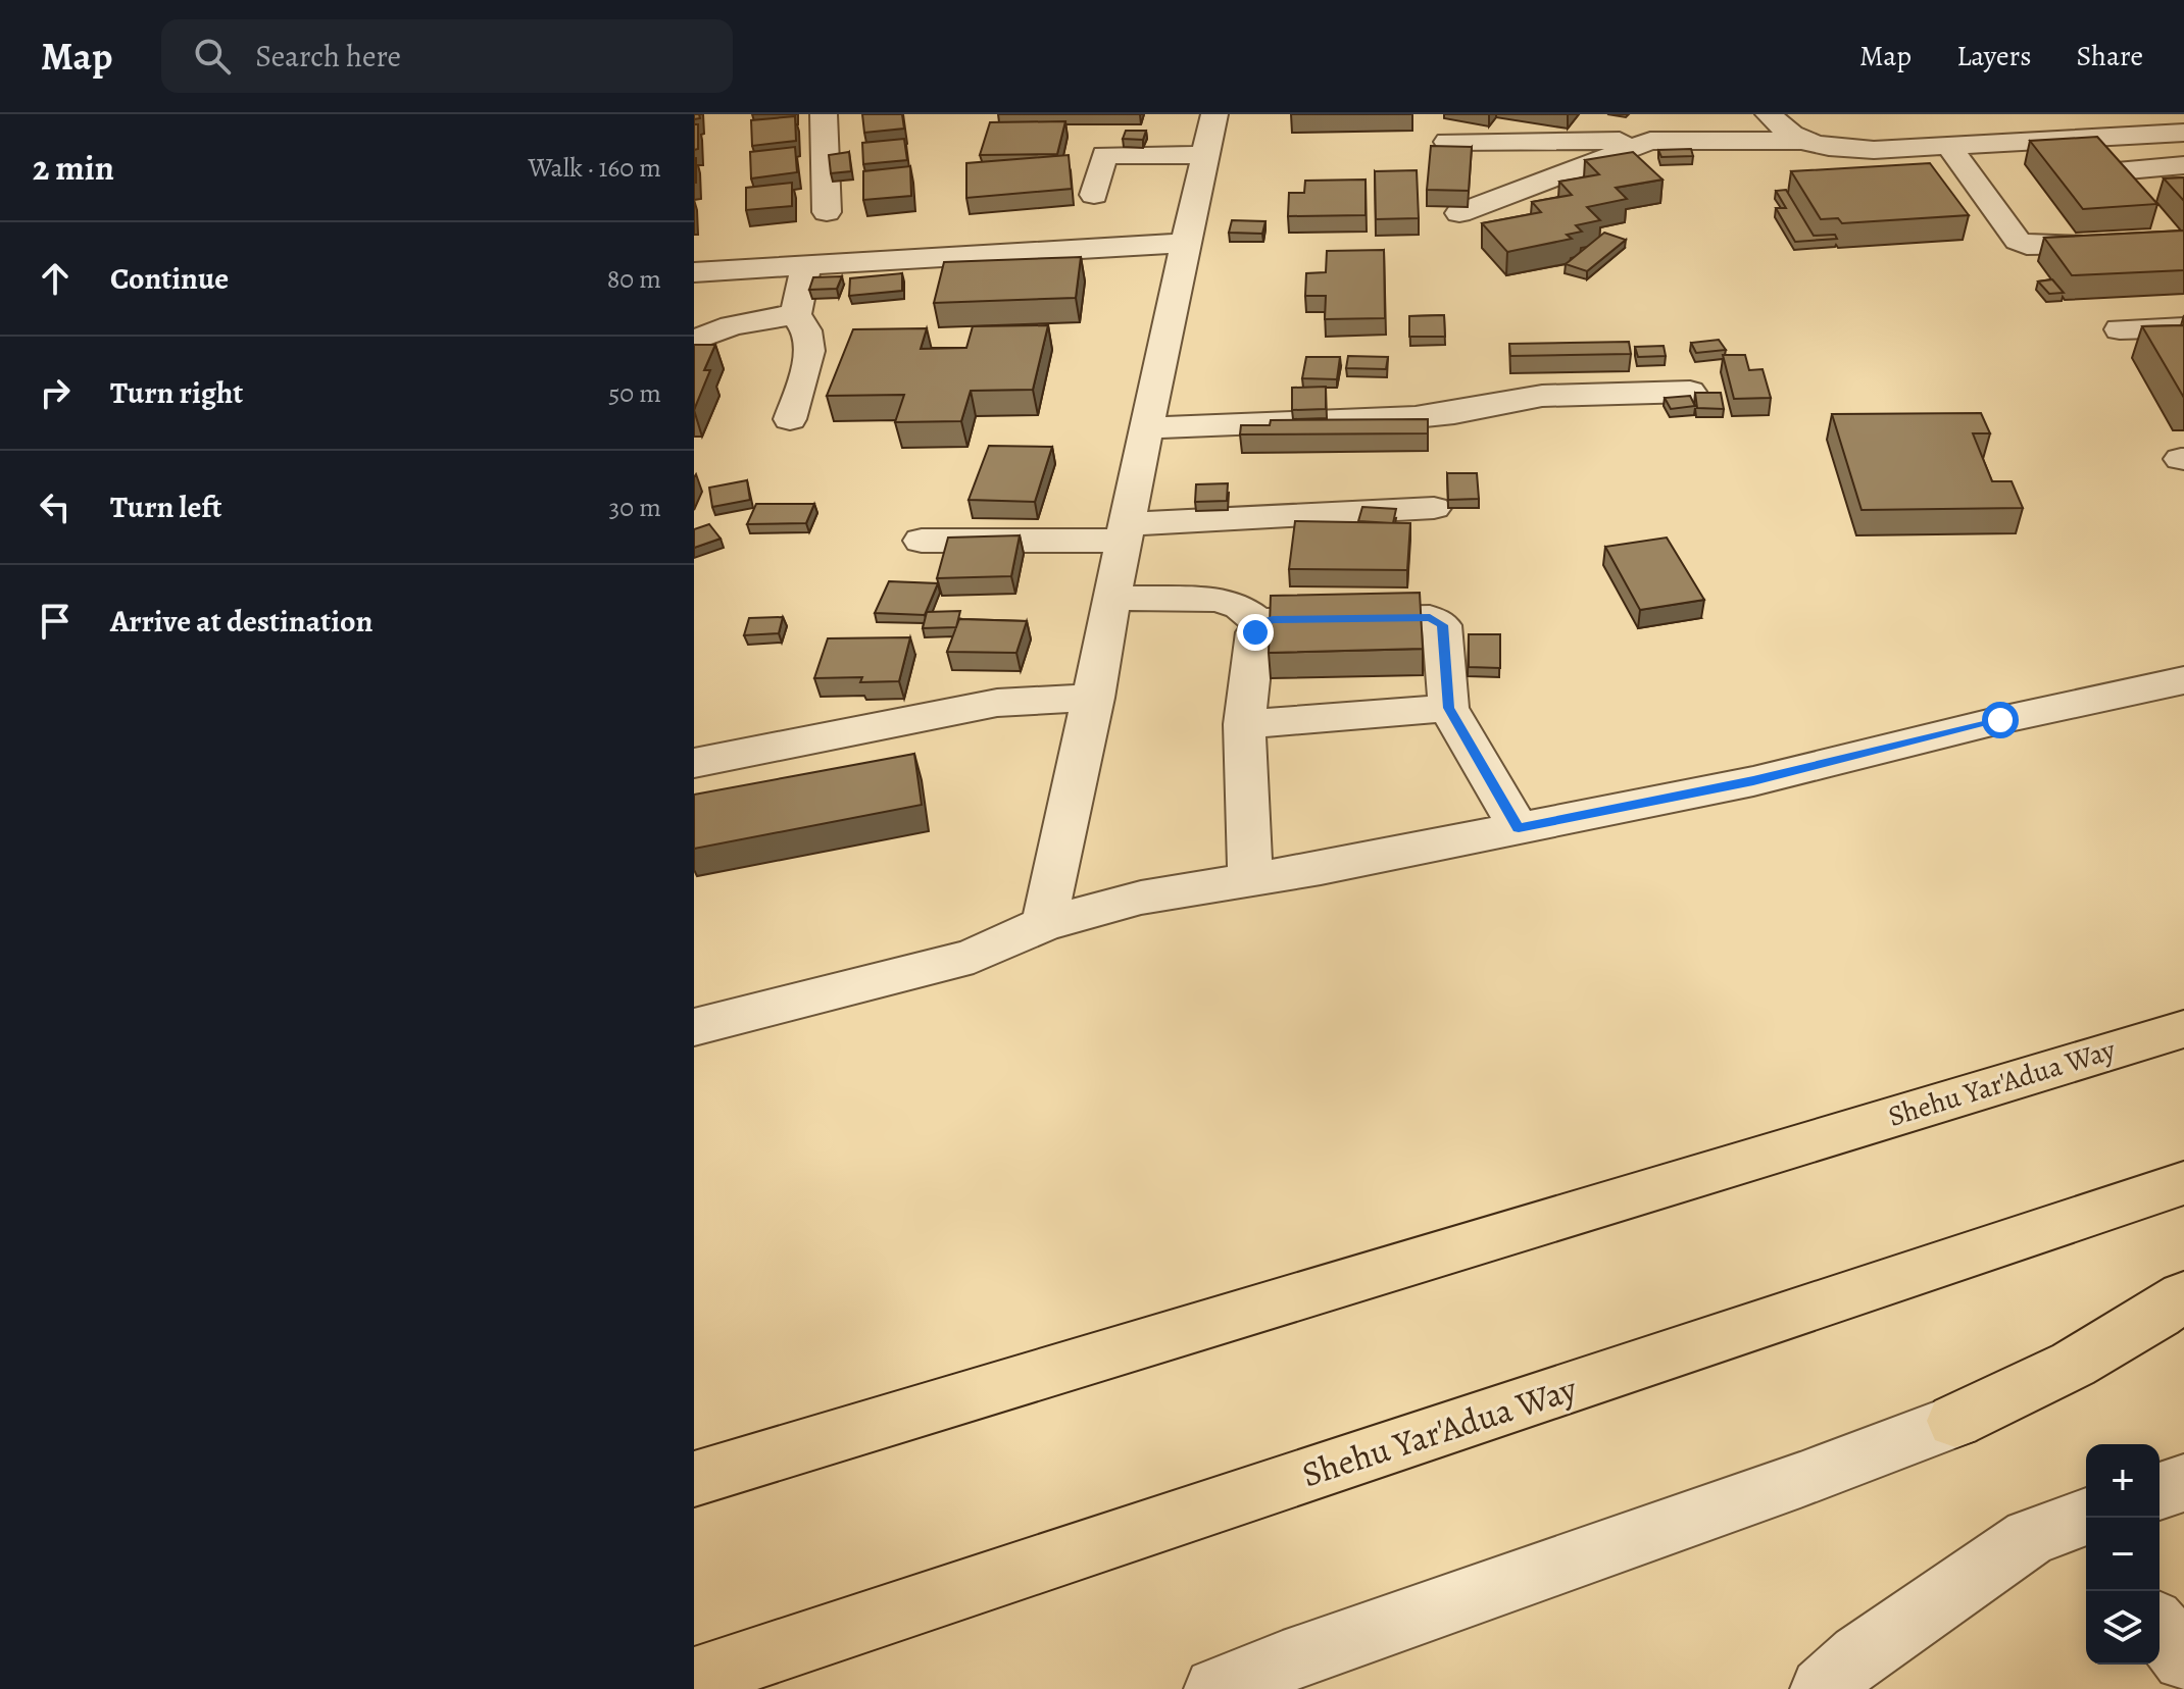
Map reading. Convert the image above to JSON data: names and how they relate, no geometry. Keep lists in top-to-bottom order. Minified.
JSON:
{"streets":{"highway":["Shehu Yar'Adua Way"]},"page":{"header":"Map","search":"Search here","nav":["Map","Layers","Share"],"heading":["2 min","Walk · 160 m"],"list":[["Continue","80 m"],["Turn right","50 m"],["Turn left","30 m"],"Arrive at destination"],"map_buttons":["+","−"]}}
